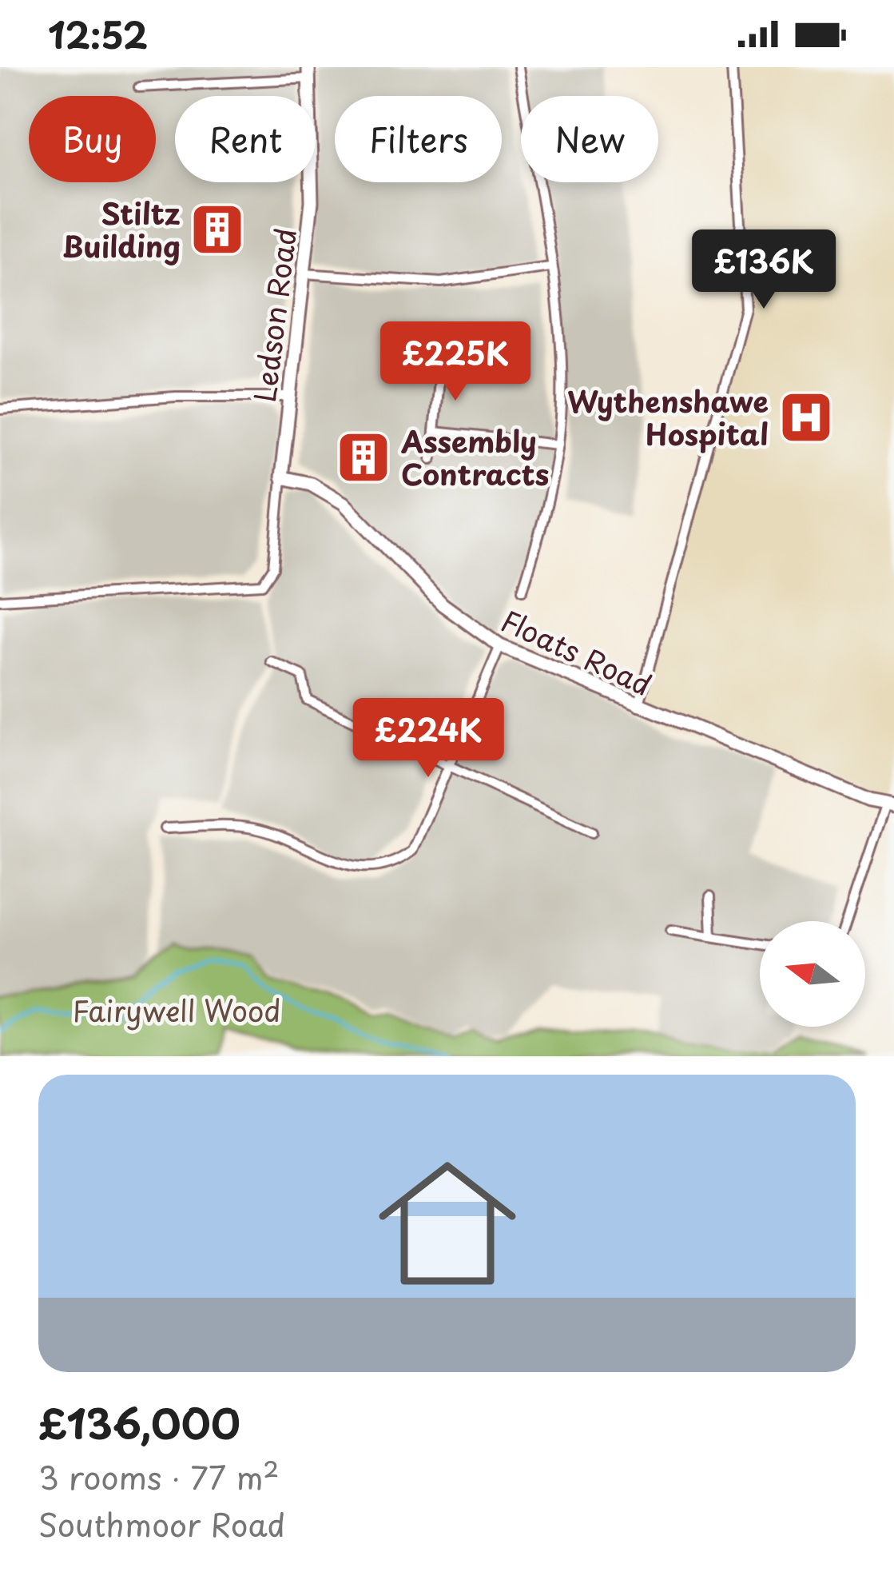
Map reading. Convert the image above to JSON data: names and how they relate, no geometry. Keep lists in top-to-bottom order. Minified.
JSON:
{"streets":{"street":["Ledson Road","Floats Road"]},"crossings":[["Ledson Road","Floats Road"]],"parks":["Fairywell Wood"],"places":{"building":["Stiltz Building","Assembly Contracts"],"hospital":["Wythenshawe Hospital"]},"north":"left","page":{"status":"12:52","chip":["Buy","Rent","Filters","New"],"price":["£136K","£225K","£224K"],"list":[{"name":"£136,000","note":"3 rooms · 77 m² · Southmoor Road"}]}}
